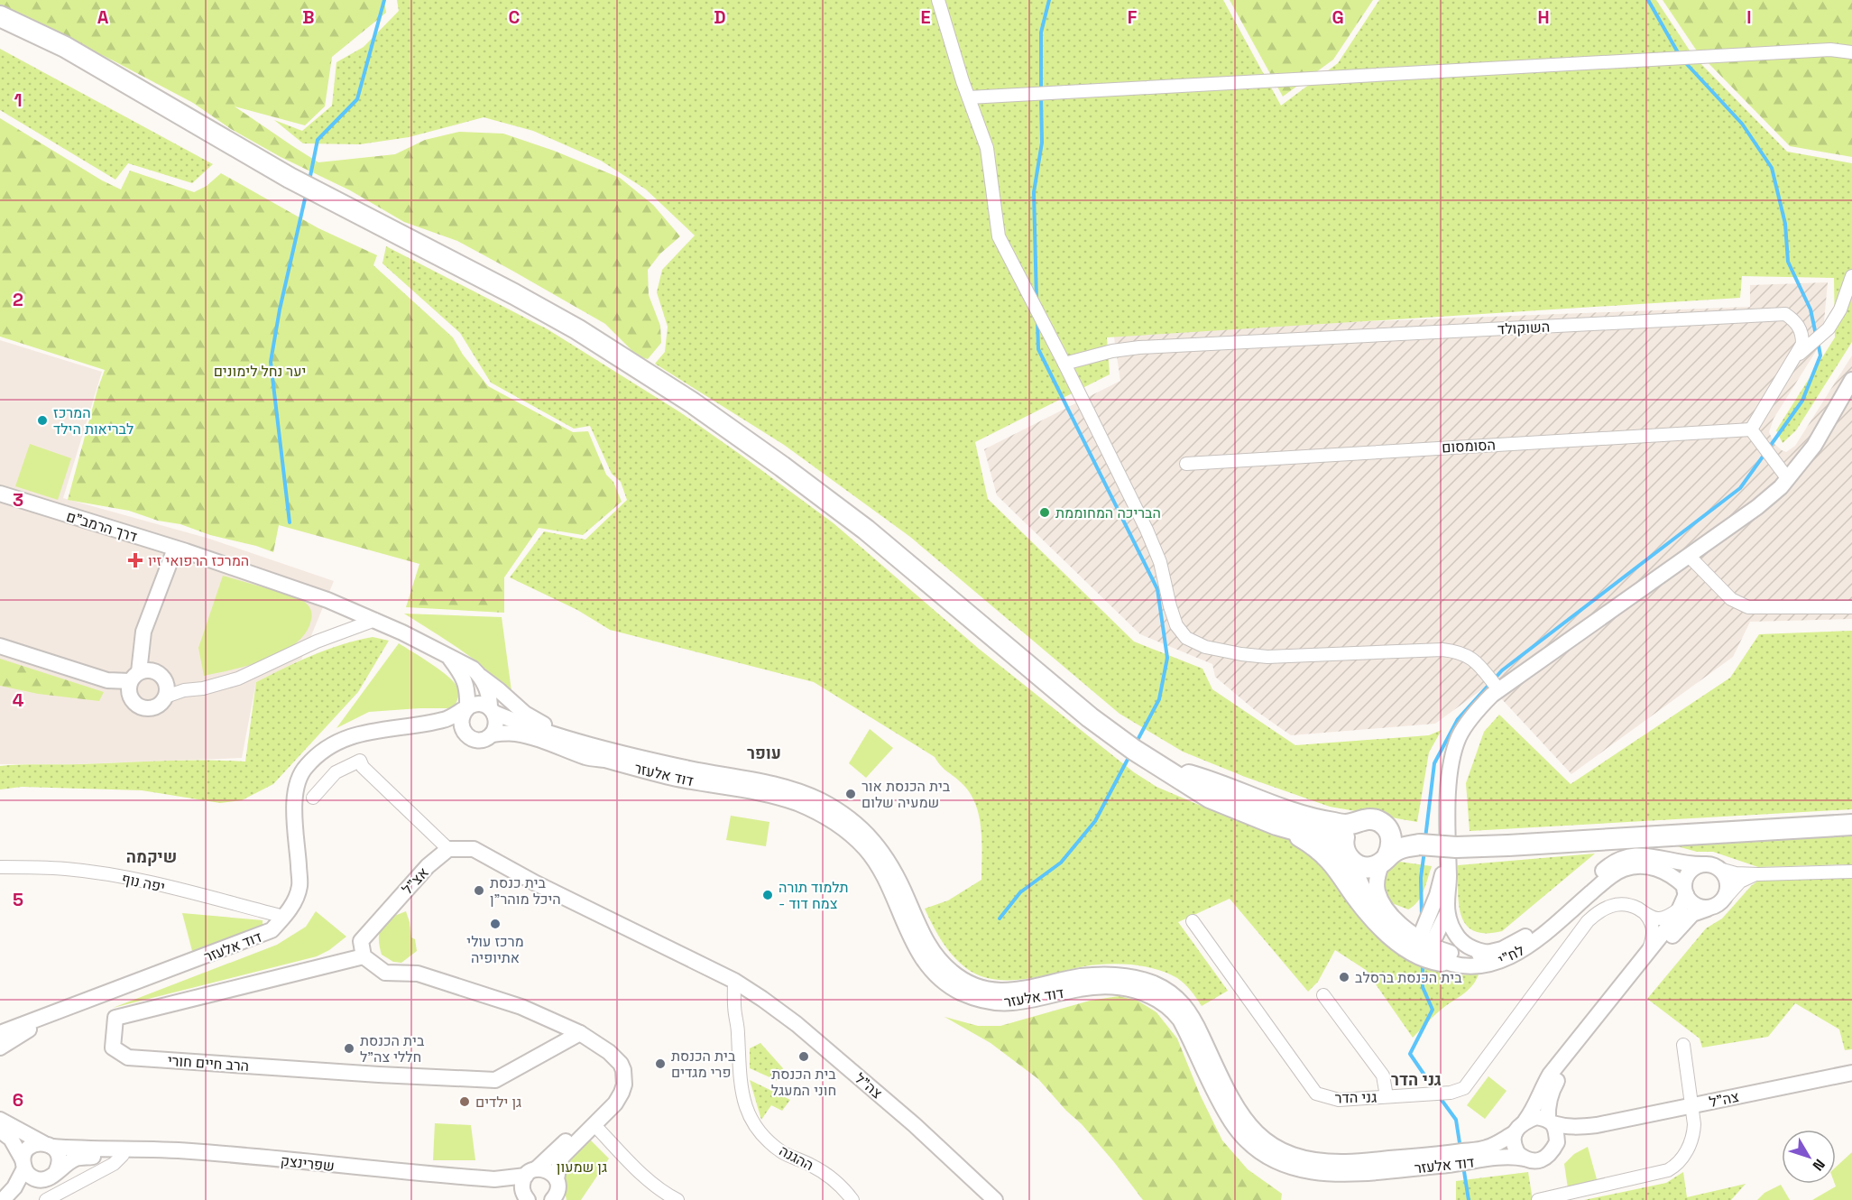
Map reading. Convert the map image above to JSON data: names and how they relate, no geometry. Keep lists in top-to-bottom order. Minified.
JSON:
{"streets":{"street":["השוקולד","הסומסום","דרך הרמב\"ם","דוד אלעזר","אצ\"ל","יפה נוף","לח\"י","הרב חיים חורי","צה\"ל","גני הדר","ההגנה","שפרינצק"]},"crossings":[["השוקולד","הסומסום"],["דרך הרמב\"ם","דוד אלעזר"],["דוד אלעזר","יפה נוף"],["דוד אלעזר","צה\"ל"],["אצ\"ל","הרב חיים חורי"],["צה\"ל","ההגנה"]],"districts":["עופר","שיקמה","גני הדר"],"parks":["יער נחל לימונים","גן שמעון"],"places":{"other":["המרכז לבריאות הילד","הבריכה המחוממת","בית הכנסת אור שמעיה שלום","בית כנסת היכל מוהר\"ן","תלמוד תורה - צמח דוד","מרכז עולי אתיופיה","בית הכנסת ברסלב","בית הכנסת חללי צה\"ל","בית הכנסת חוני המעגל","בית הכנסת פרי מגדים","גן ילדים"],"health":["המרכז הרפואי זיו"]},"north":"bottom right","grid":{"columns":["A","B","C","D","E","F","G","H","I"],"rows":["1","2","3","4","5","6"]}}
